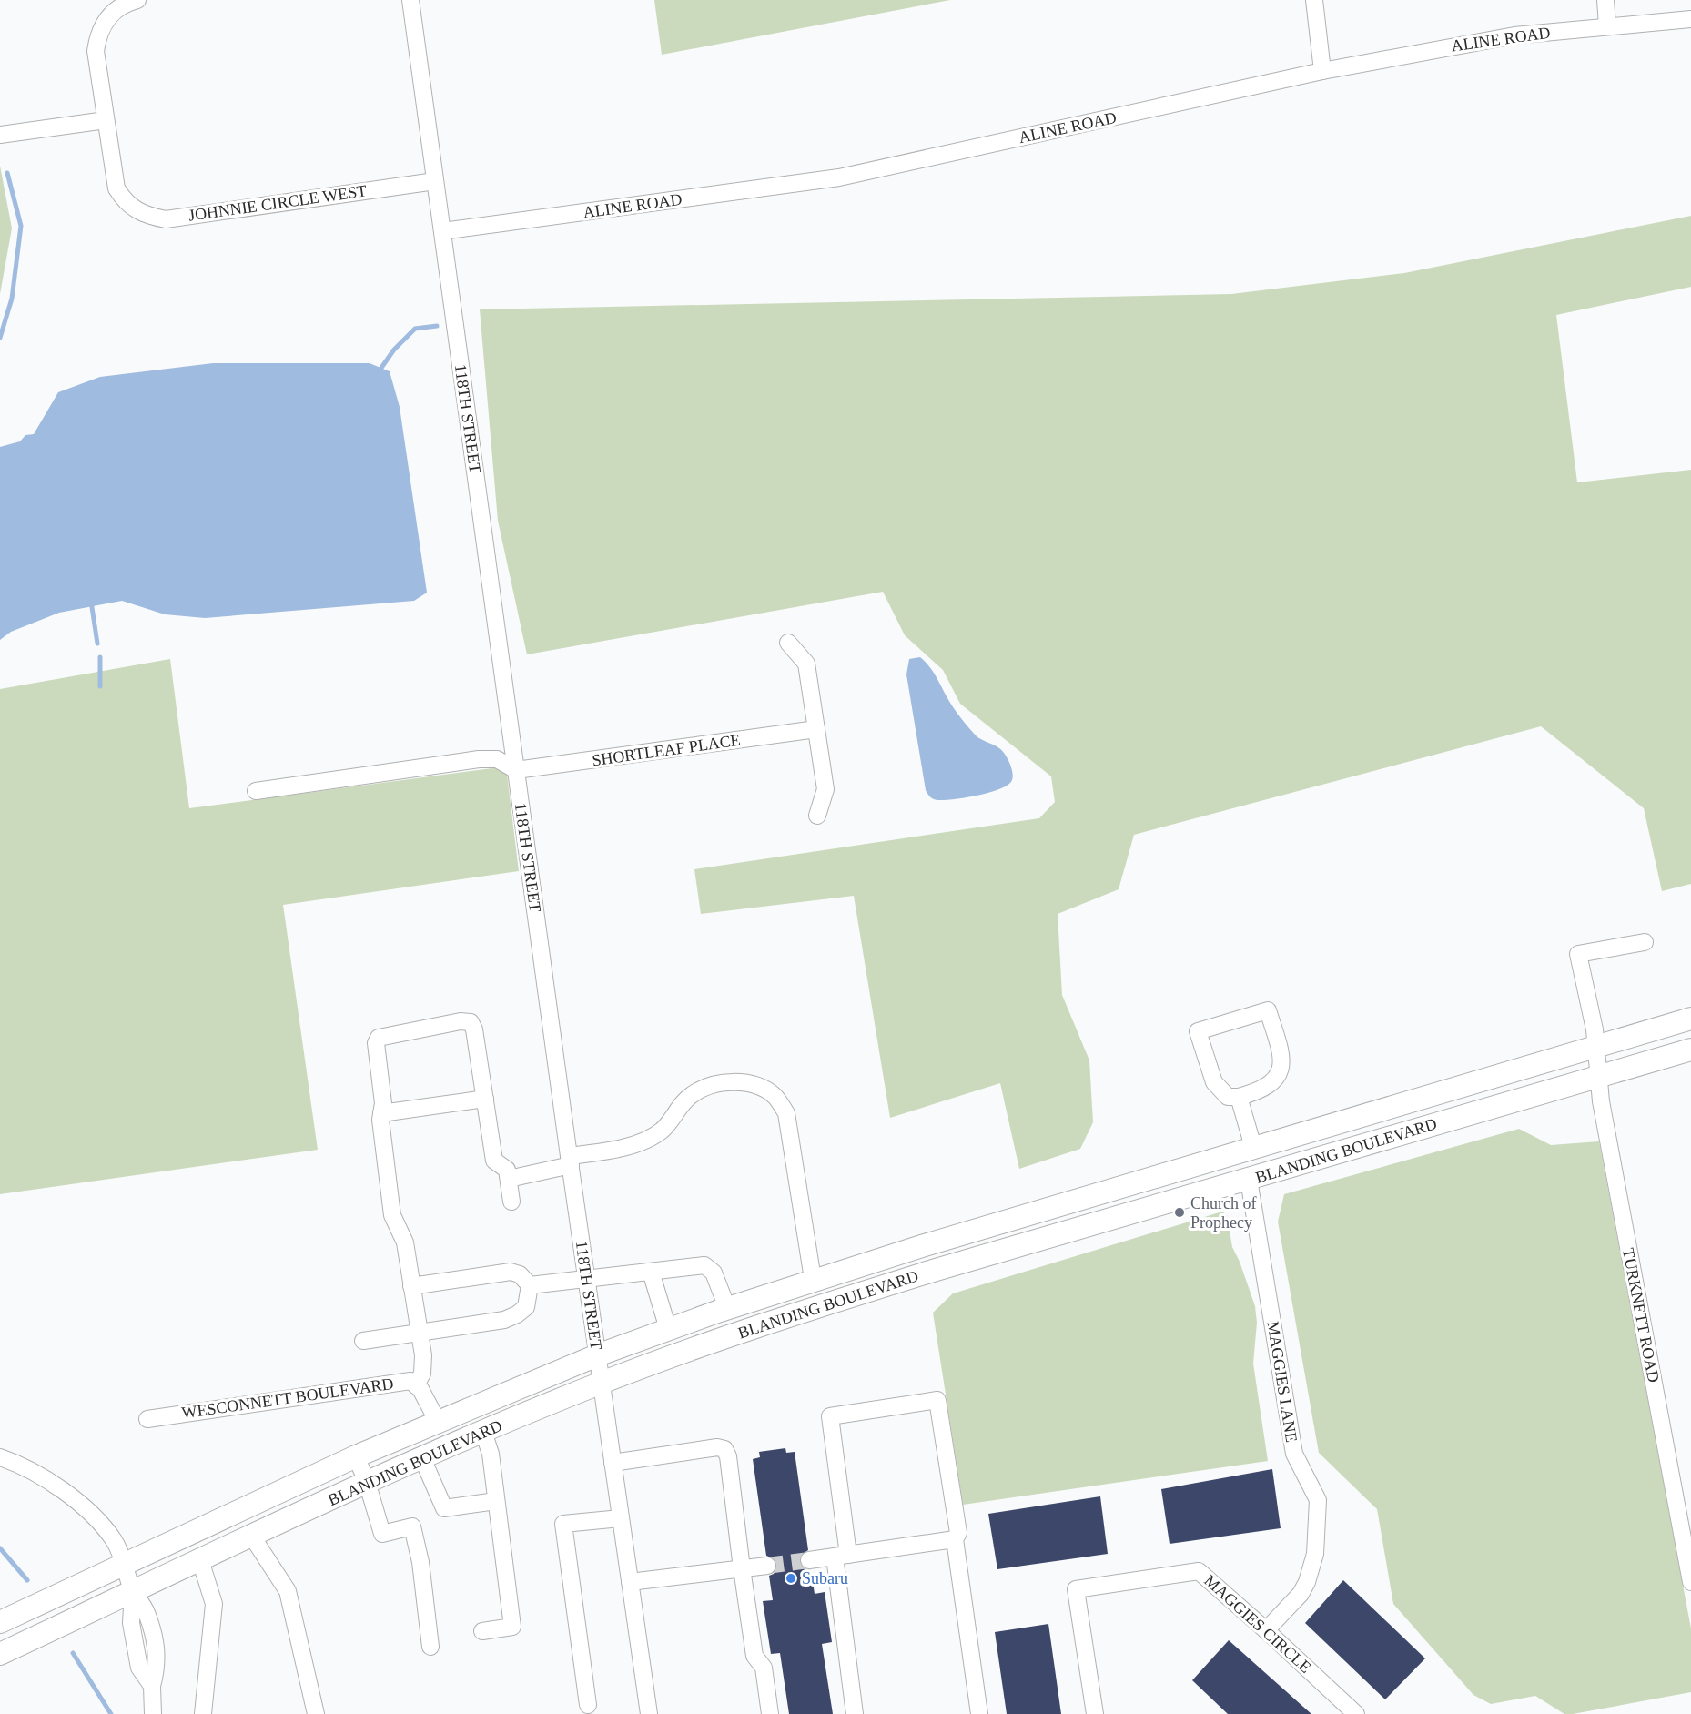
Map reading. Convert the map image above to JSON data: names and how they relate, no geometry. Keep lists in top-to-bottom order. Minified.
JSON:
{"streets":{"main road":["BLANDING BOULEVARD"],"street":["ALINE ROAD","JOHNNIE CIRCLE WEST","118TH STREET","SHORTLEAF PLACE","TURKNETT ROAD","MAGGIES LANE","WESCONNETT BOULEVARD","MAGGIES CIRCLE"]},"crossings":[["ALINE ROAD","118TH STREET"],["JOHNNIE CIRCLE WEST","118TH STREET"],["118TH STREET","SHORTLEAF PLACE"],["118TH STREET","BLANDING BOULEVARD"],["BLANDING BOULEVARD","TURKNETT ROAD"],["BLANDING BOULEVARD","MAGGIES LANE"],["BLANDING BOULEVARD","WESCONNETT BOULEVARD"],["MAGGIES LANE","MAGGIES CIRCLE"]],"places":["Church of Prophecy","Subaru"]}
